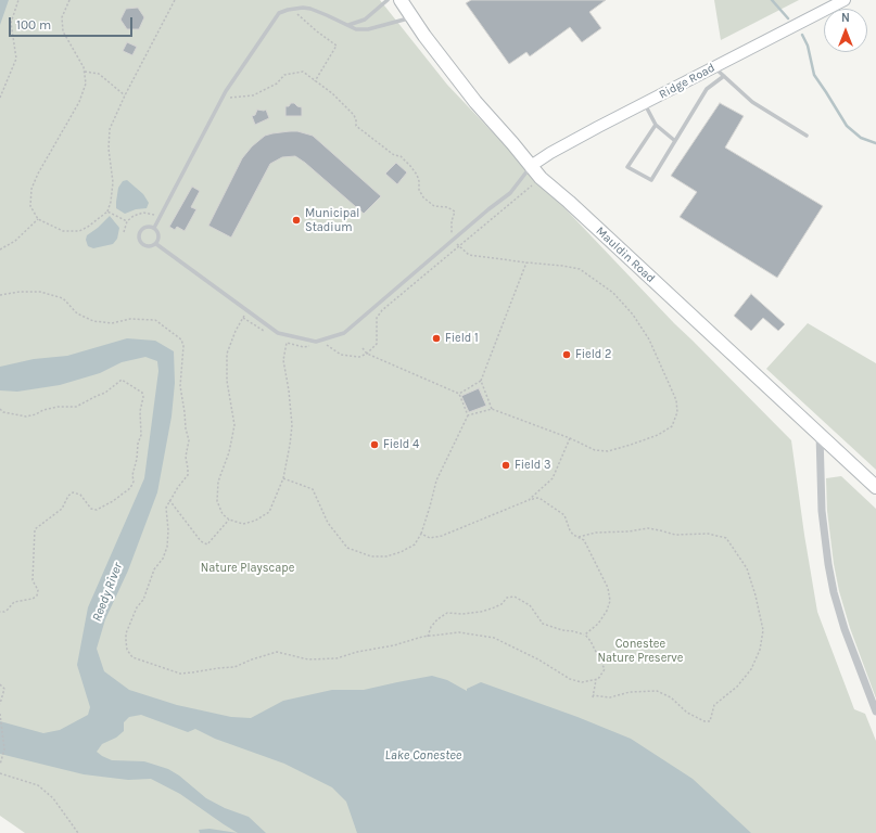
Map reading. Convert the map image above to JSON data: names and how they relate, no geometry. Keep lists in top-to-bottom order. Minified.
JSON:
{"streets":{"main road":["Mauldin Road"],"street":["Ridge Road"]},"crossings":[["Ridge Road","Mauldin Road"]],"water":["Reedy River","Lake Conestee"],"parks":["Nature Playscape","Conestee Nature Preserve"],"places":["Municipal Stadium","Field 1","Field 2","Field 4","Field 3"],"scale_bar":"100 m","north":"top"}
